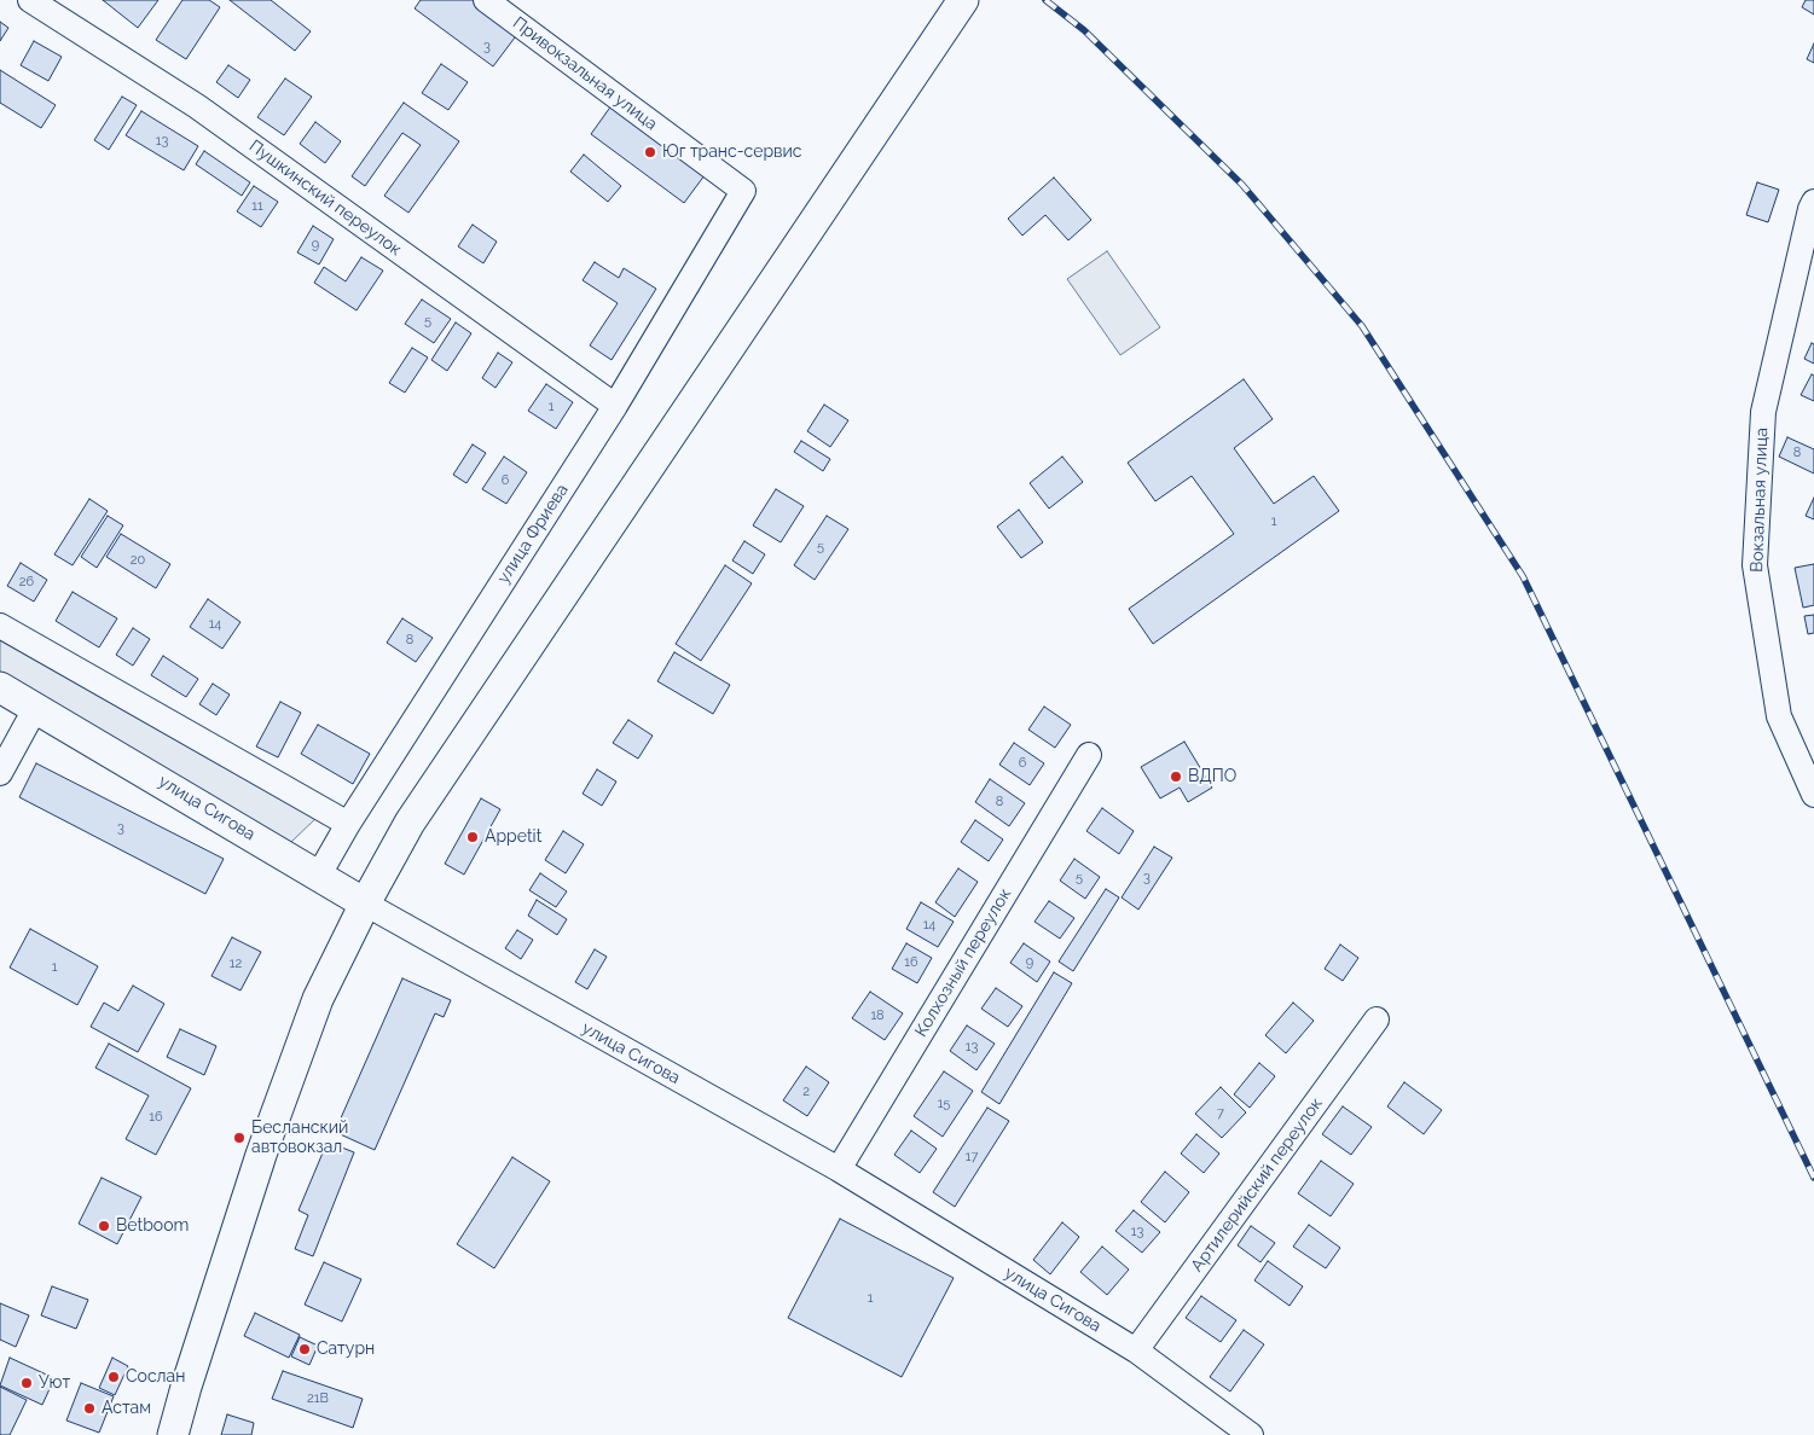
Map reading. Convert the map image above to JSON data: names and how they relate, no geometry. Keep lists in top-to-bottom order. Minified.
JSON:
{"streets":{"main road":["улица Сигова"],"street":["Привокзальная улица","Пушкинский переулок","Вокзальная улица","улица Фриева","Колхозный переулок","Артилерийский переулок"]},"crossings":[["Привокзальная улица","улица Фриева"],["Пушкинский переулок","улица Фриева"],["улица Фриева","улица Сигова"],["улица Сигова","Колхозный переулок"],["улица Сигова","Артилерийский переулок"]],"places":["Юг транс-сервис","ВДПО","Appetit","Бесланский автовокзал","Betboom","Сатурн","Сослан","Уют","Астам"],"house_numbers":["3","13","11","9","5","1","8","6","1","5","20","26","14","8","6","8","3","5","3","14","16","9","12","1","18","13","2","15","7","16","17","13","1","21В"]}
